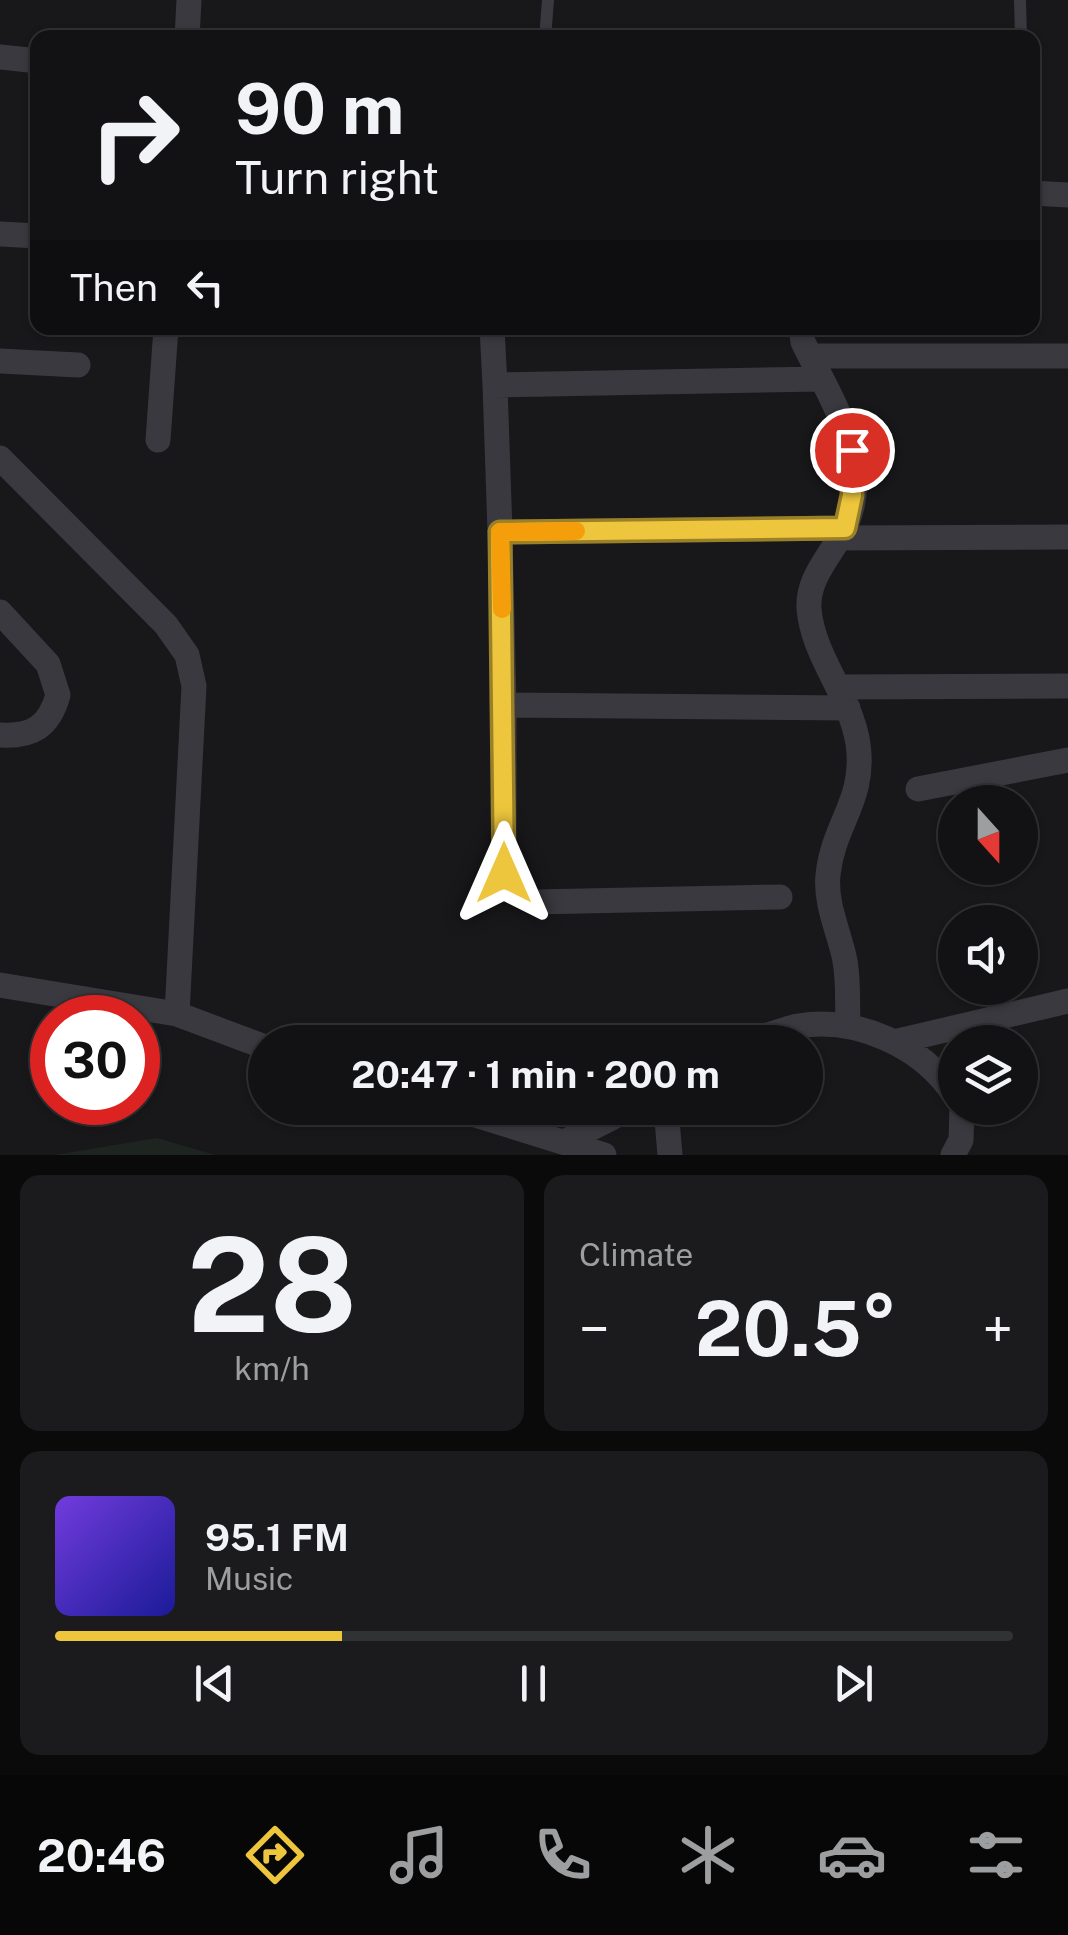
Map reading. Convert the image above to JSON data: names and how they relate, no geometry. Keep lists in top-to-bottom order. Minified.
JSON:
{"north":"bottom","page":{"turn":["90 m","Turn right"],"then":"Then","limit":"30","trip":"20:47 · 1 min · 200 m","tile":[["28","km/h"],"Climate"],"heat":["−","20.5°","+"],"song":["95.1 FM","Music"],"tabs":"20:46"}}
